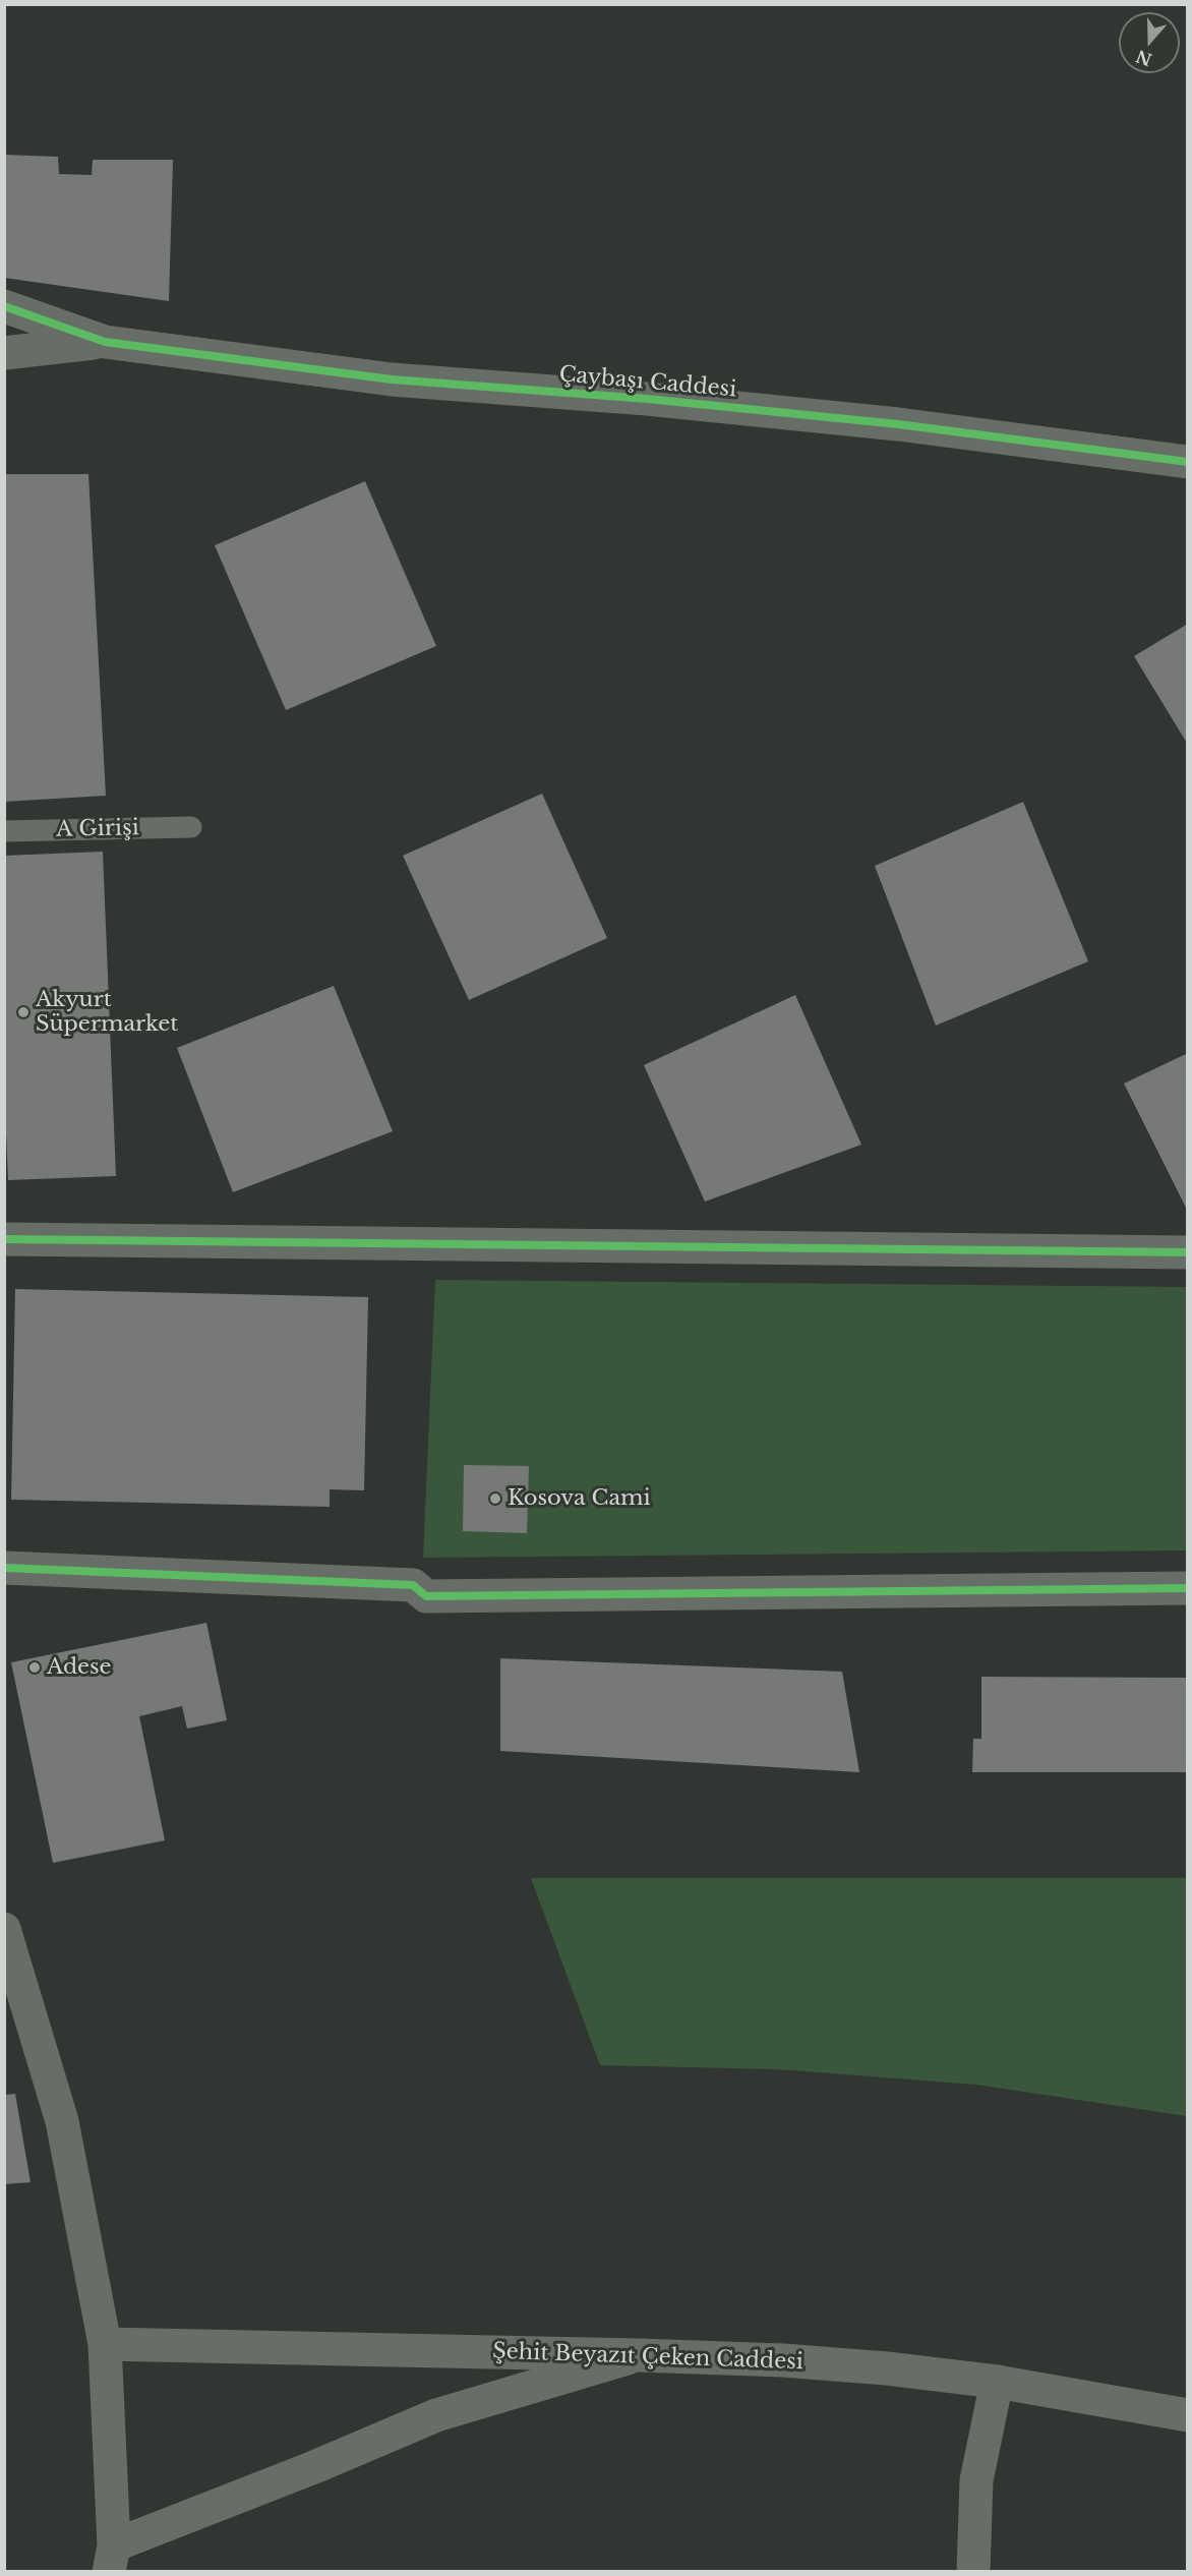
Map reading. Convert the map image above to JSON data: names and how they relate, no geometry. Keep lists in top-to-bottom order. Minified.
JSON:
{"streets":{"street":["Çaybaşı Caddesi","Şehit Beyazıt Çeken Caddesi"],"lane":["A Girişi"]},"places":["Akyurt Süpermarket","Kosova Cami","Adese"],"north":"bottom"}
